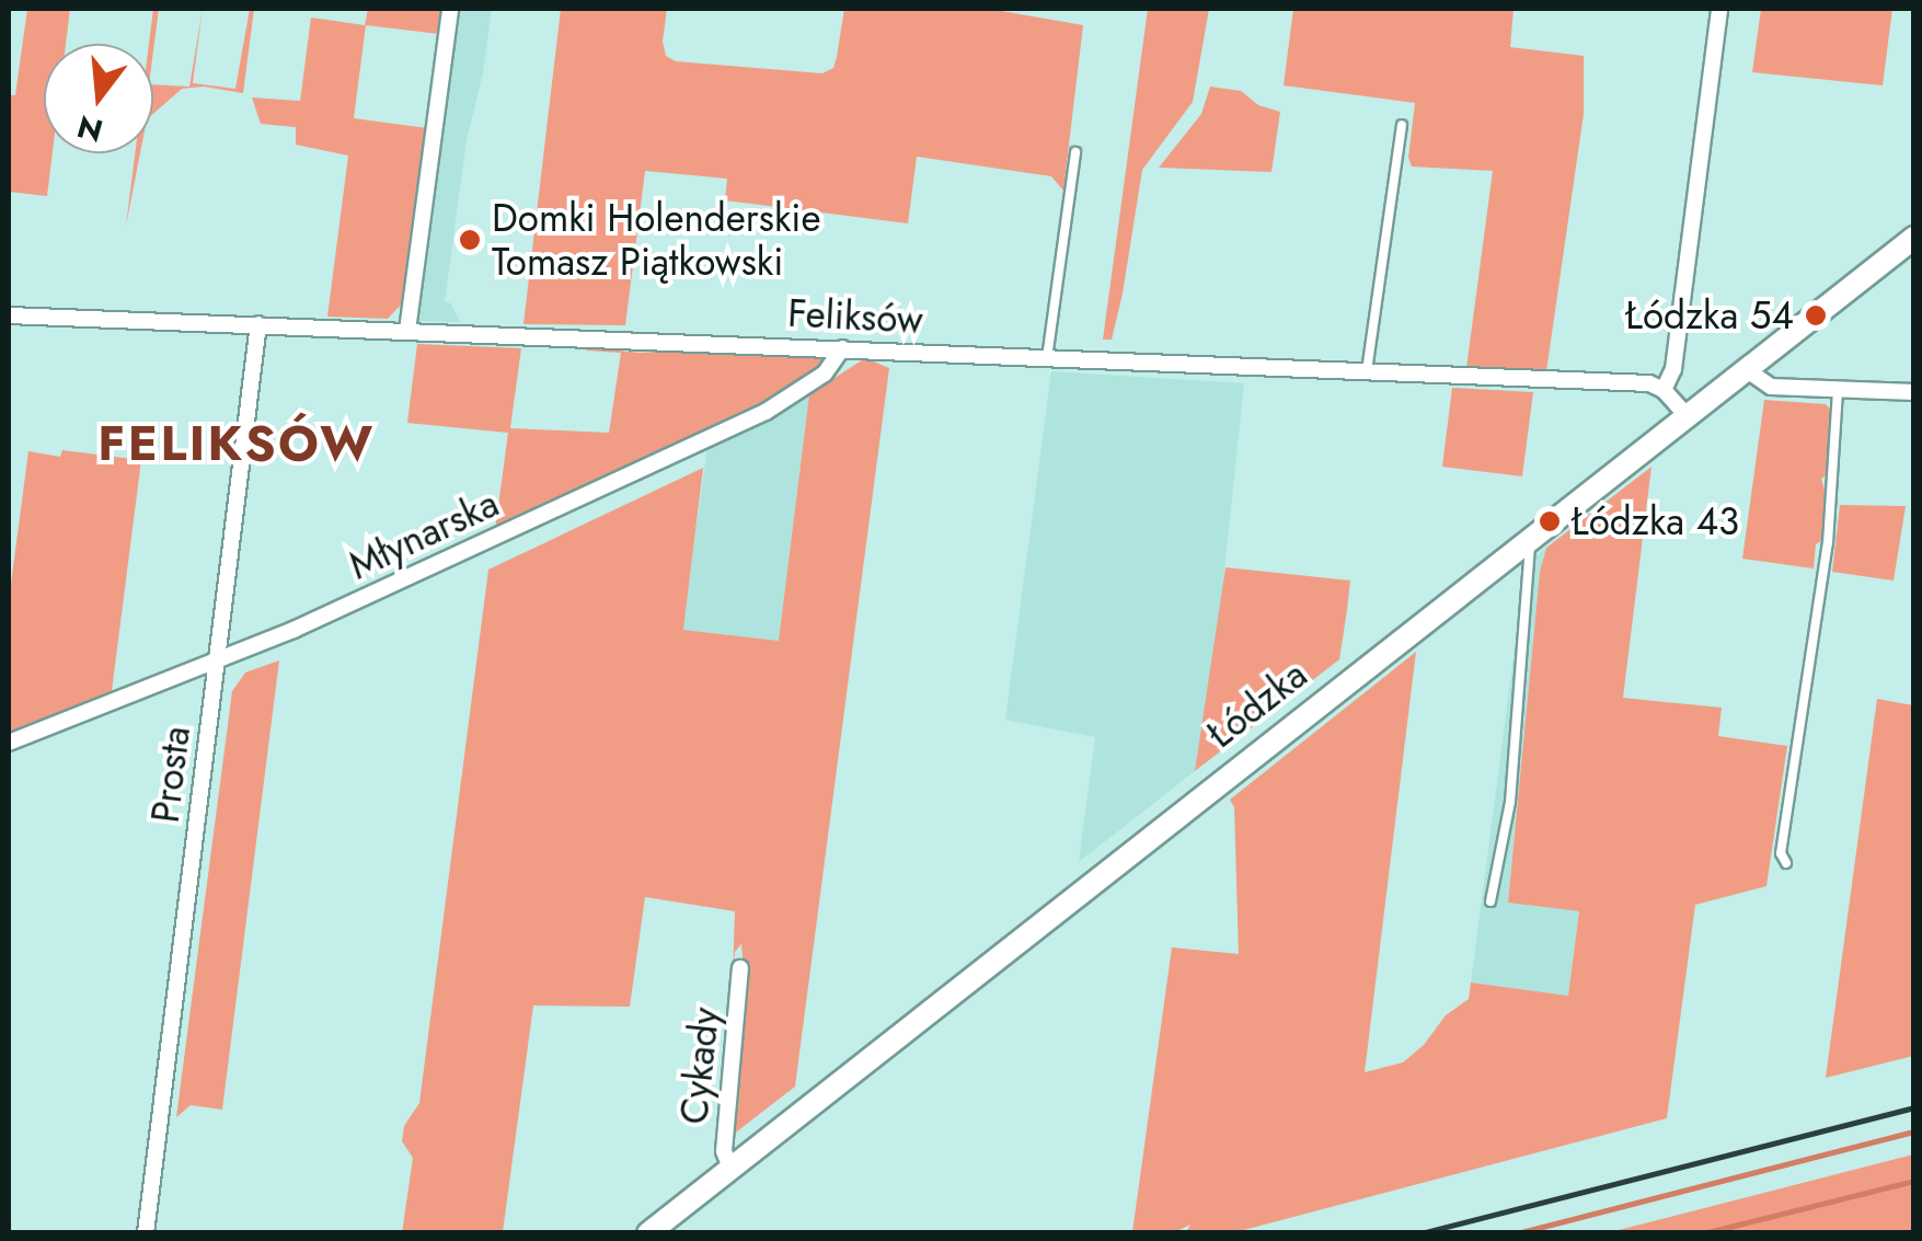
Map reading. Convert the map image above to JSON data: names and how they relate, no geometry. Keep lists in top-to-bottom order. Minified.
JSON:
{"streets":{"main road":["Łódzka"],"street":["Feliksów","Młynarska","Prosta","Cykady"]},"crossings":[["Feliksów","Młynarska"],["Feliksów","Prosta"],["Młynarska","Prosta"],["Łódzka","Cykady"]],"districts":["FELIKSÓW"],"places":["Domki Holenderskie Tomasz Piątkowski","Łódzka 54","Łódzka 43"],"north":"bottom"}
